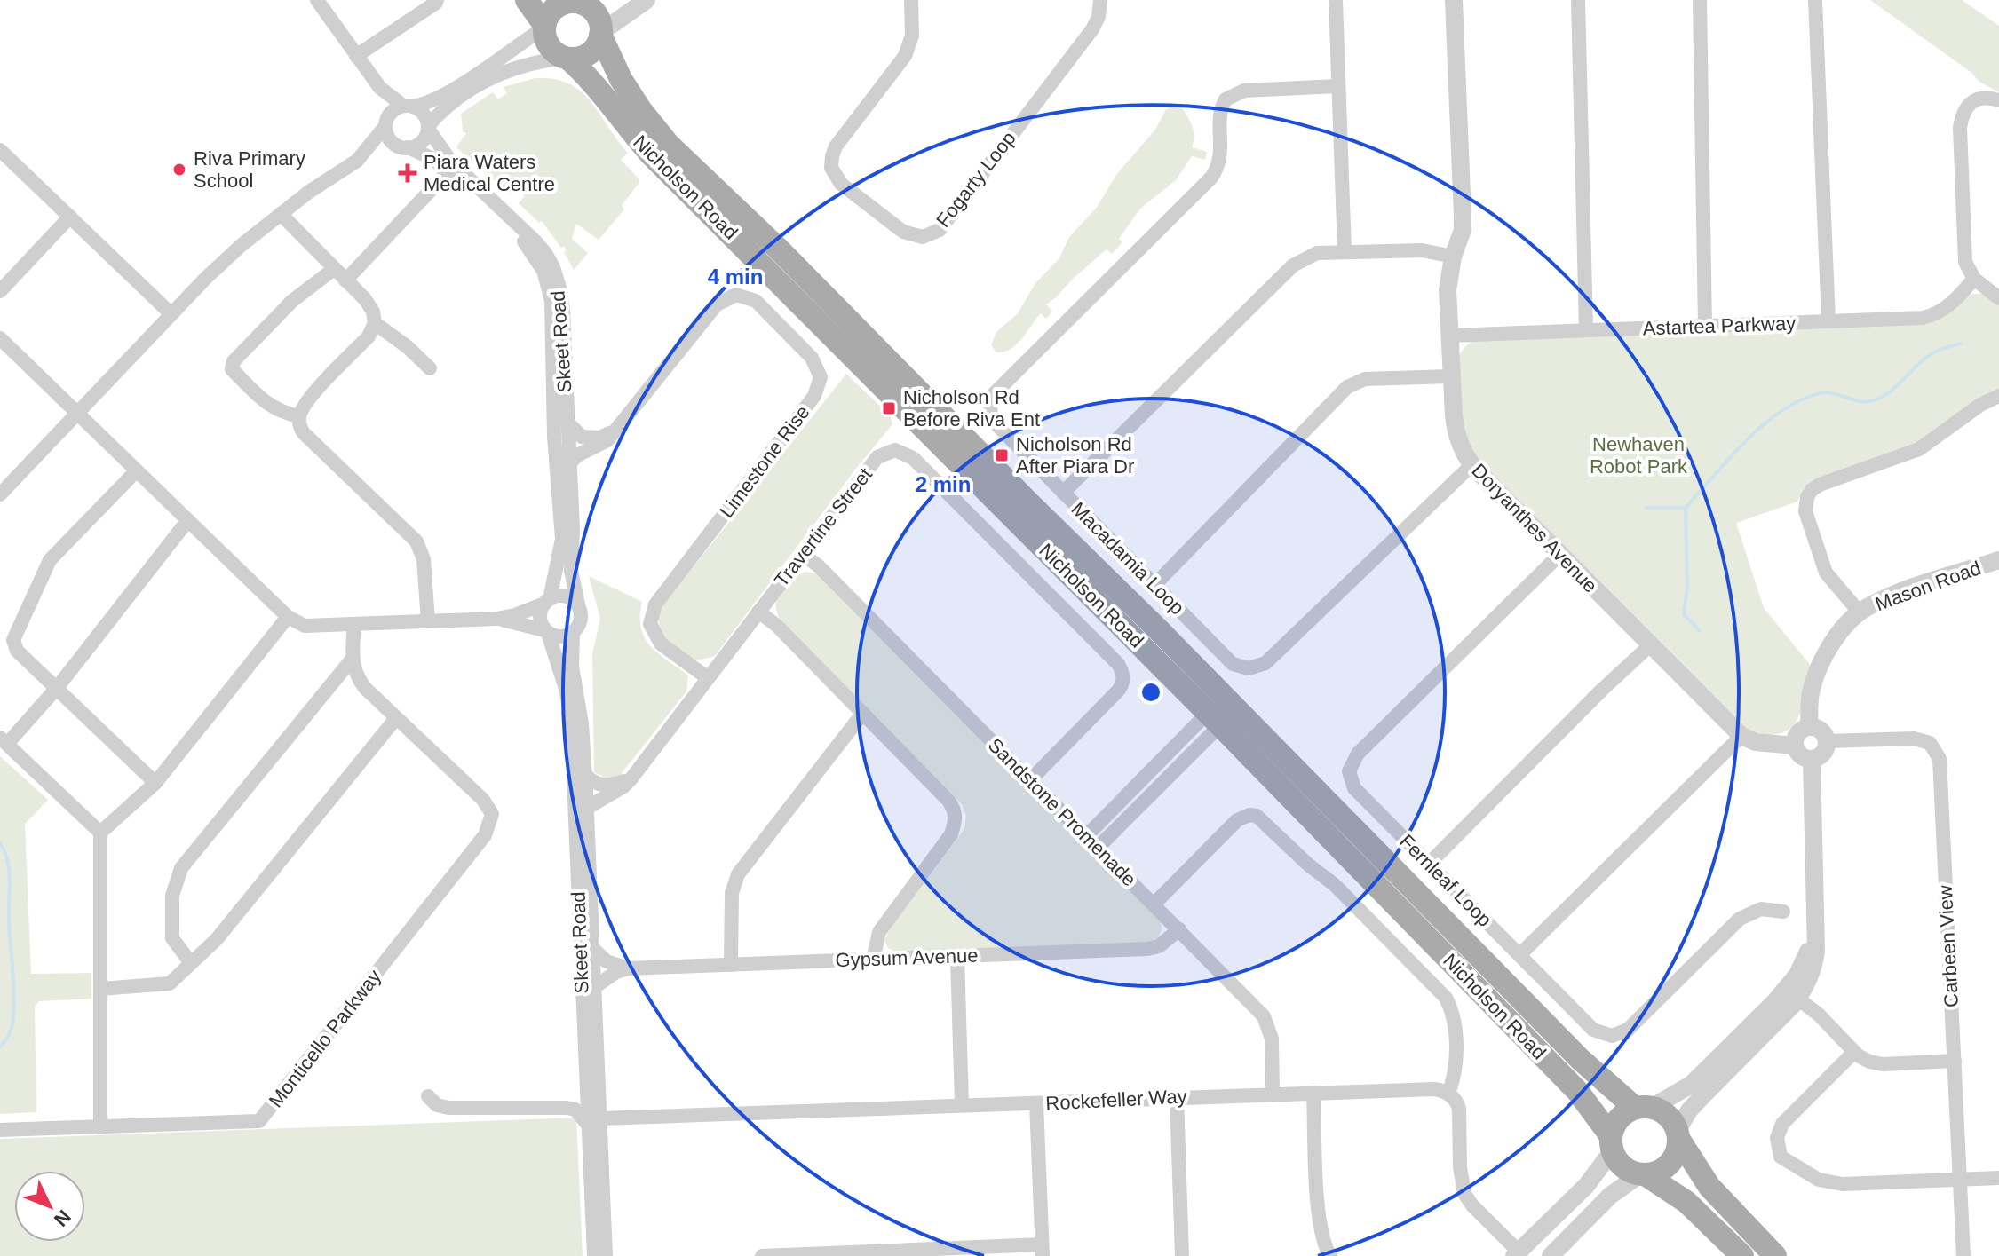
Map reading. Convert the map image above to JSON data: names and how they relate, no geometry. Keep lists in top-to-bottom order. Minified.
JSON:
{"streets":{"main road":["Nicholson Road"],"street":["Fogarty Loop","Astartea Parkway","Skeet Road","Limestone Rise","Travertine Street","Doryanthes Avenue","Macadamia Loop","Mason Road","Sandstone Promenade","Fernleaf Loop","Carbeen View","Gypsum Avenue","Monticello Parkway","Rockefeller Way"]},"crossings":[["Astartea Parkway","Doryanthes Avenue"],["Skeet Road","Limestone Rise"],["Skeet Road","Travertine Street"],["Skeet Road","Gypsum Avenue"],["Skeet Road","Rockefeller Way"],["Limestone Rise","Travertine Street"],["Travertine Street","Sandstone Promenade"],["Doryanthes Avenue","Macadamia Loop"],["Doryanthes Avenue","Fernleaf Loop"],["Mason Road","Carbeen View"],["Sandstone Promenade","Gypsum Avenue"],["Sandstone Promenade","Rockefeller Way"]],"parks":["Newhaven Robot Park"],"places":{"other":["Riva Primary School"],"health":["Piara Waters Medical Centre"],"transit":["Nicholson Rd Before Riva Ent","Nicholson Rd After Piara Dr"]},"north":"bottom right","rings":["4 min","2 min"]}
